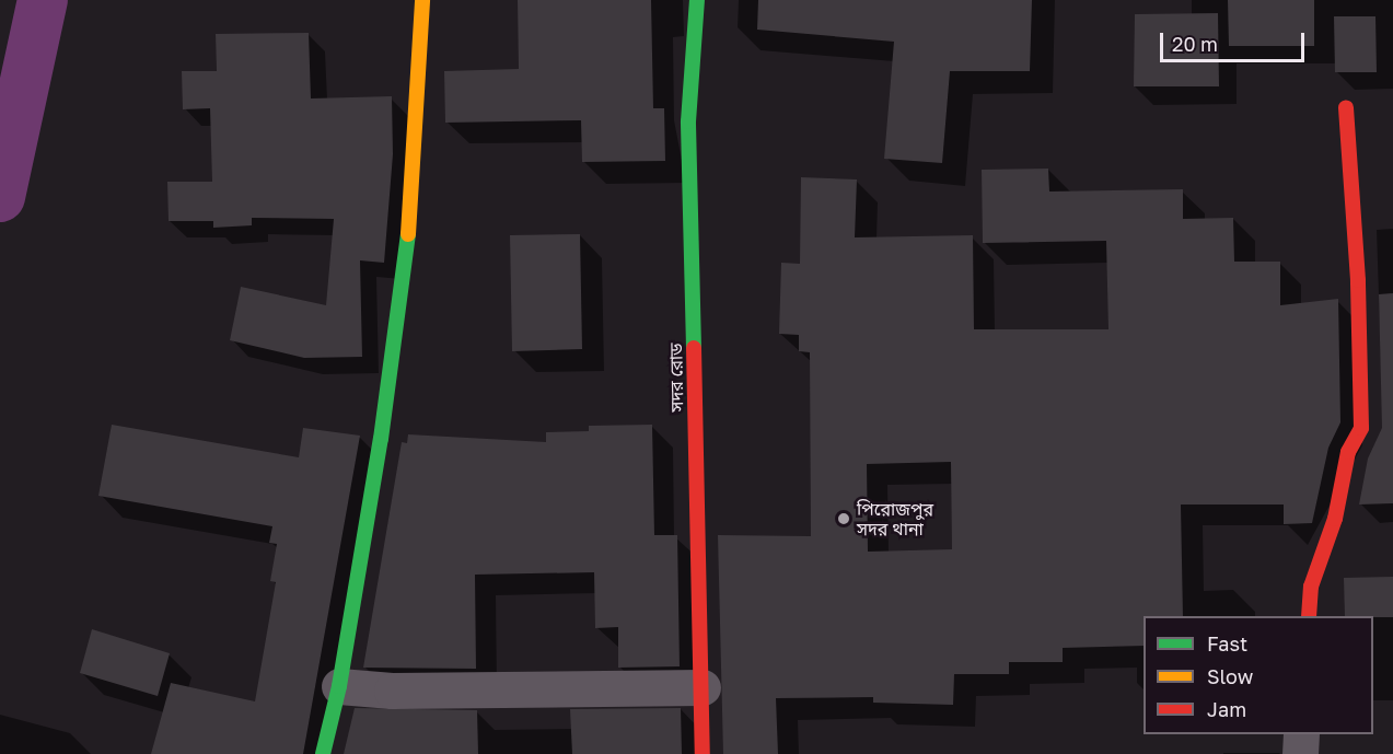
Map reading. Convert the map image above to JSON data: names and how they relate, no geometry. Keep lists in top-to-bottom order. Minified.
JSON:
{"streets":{"street":["সদর রোড"]},"places":["পিরোজপুর সদর থানা"],"legend":["Fast","Slow","Jam"],"scale_bar":"20 m"}
